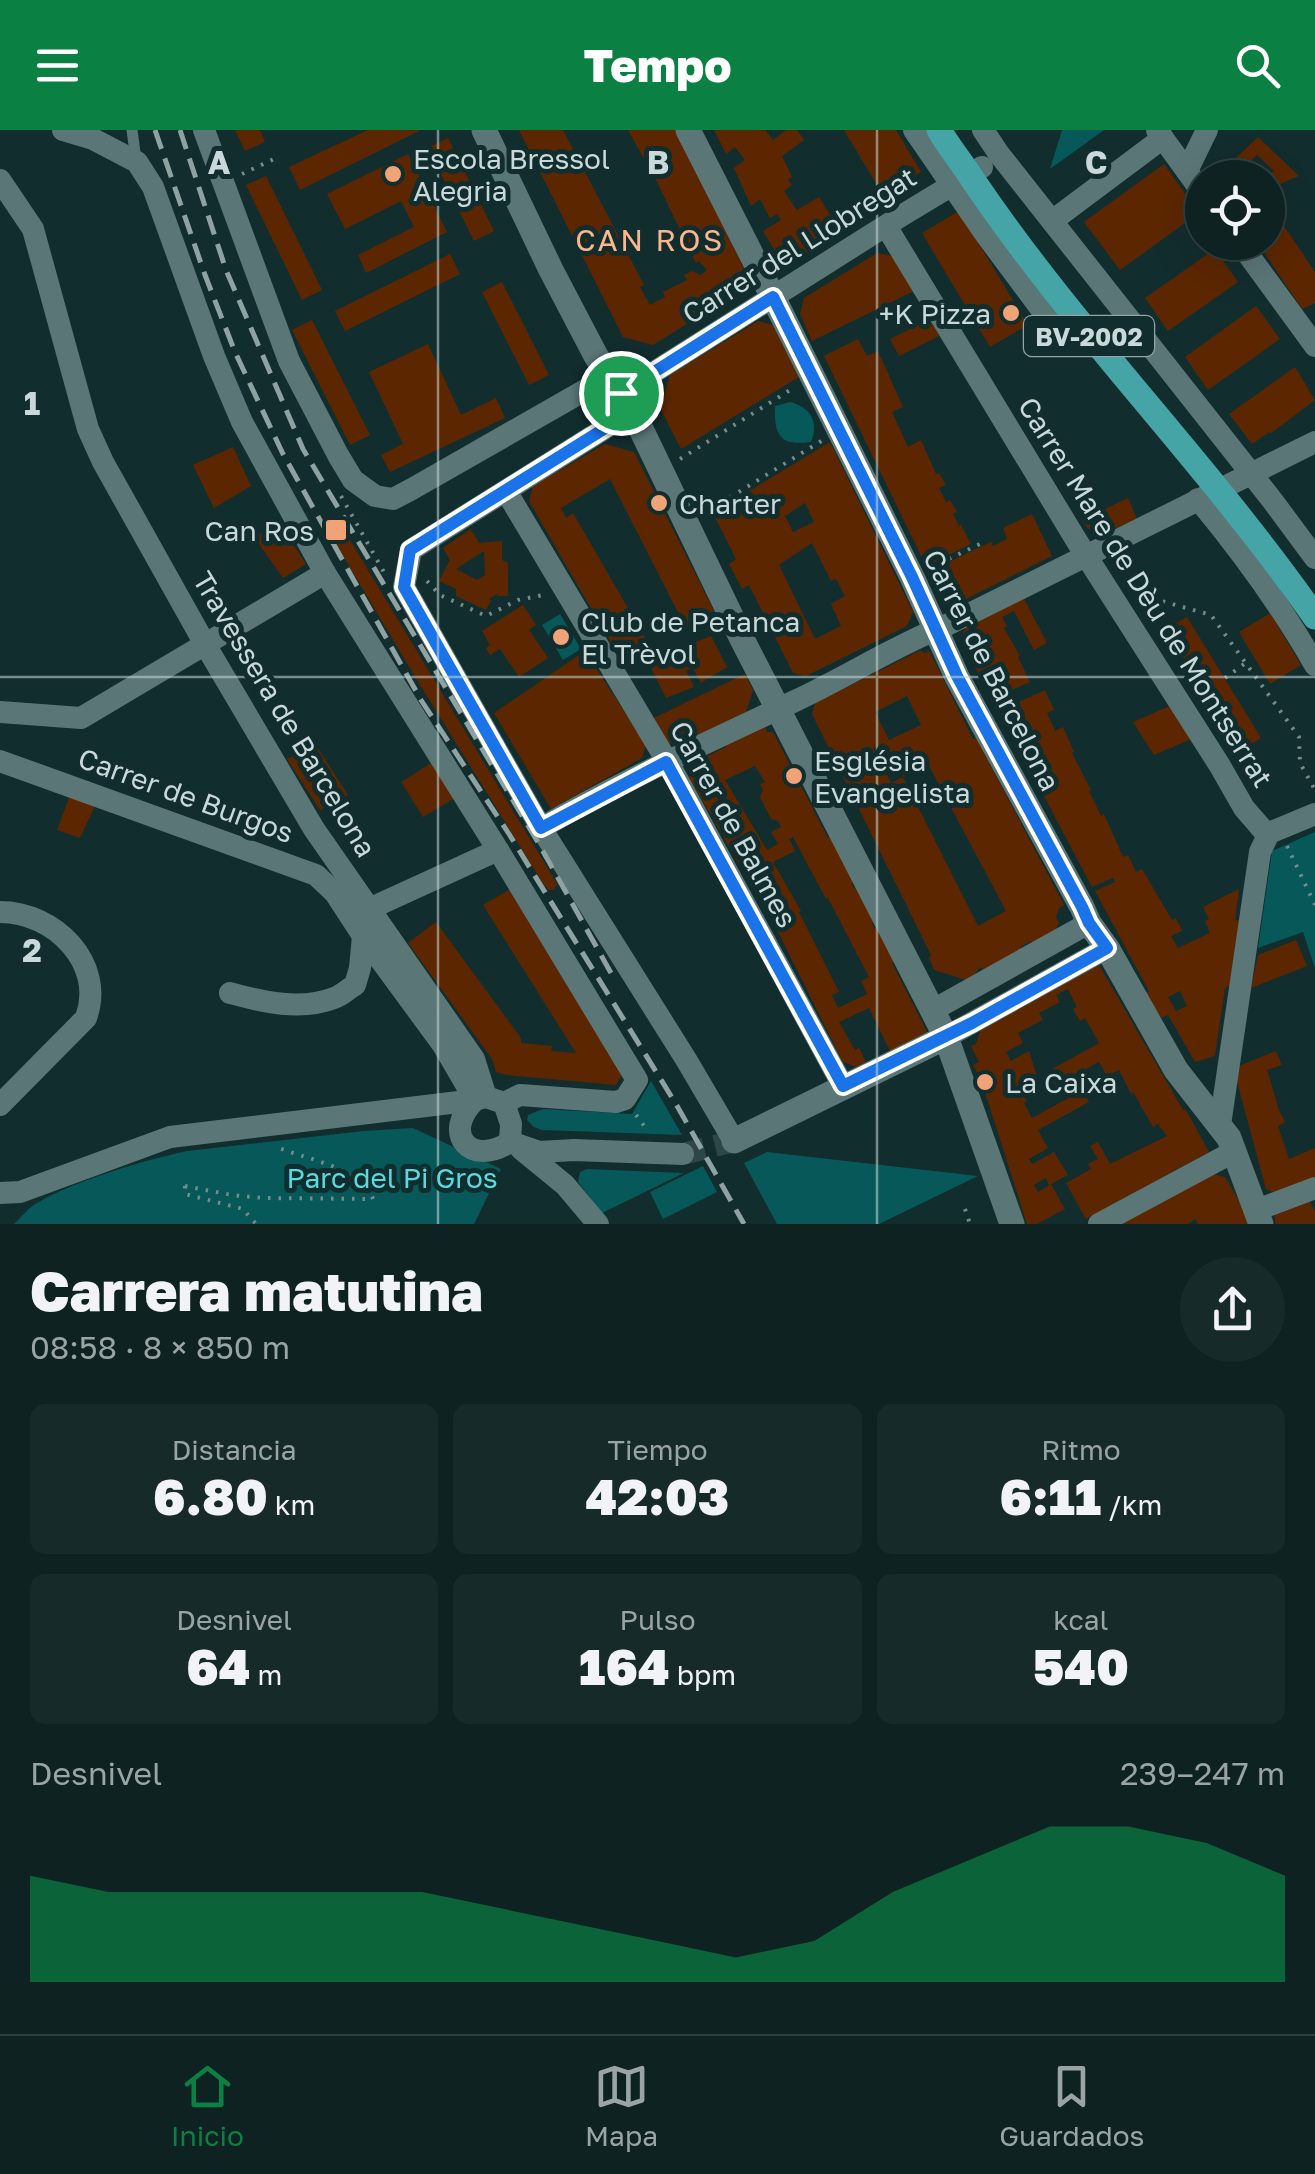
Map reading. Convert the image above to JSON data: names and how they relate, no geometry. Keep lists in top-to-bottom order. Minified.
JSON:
{"streets":{"main road":["BV-2002"],"street":["Carrer del Llobregat","Carrer Mare de Dèu de Montserrat","Carrer de Barcelona","Travessera de Barcelona","Carrer de Burgos","Carrer de Balmes"]},"crossings":[["Carrer del Llobregat","BV-2002"],["Carrer del Llobregat","Carrer Mare de Dèu de Montserrat"],["Carrer del Llobregat","Carrer de Barcelona"],["Carrer del Llobregat","Carrer de Balmes"],["Travessera de Barcelona","Carrer de Burgos"]],"districts":["CAN ROS"],"parks":["Parc del Pi Gros"],"places":{"other":["Escola Bressol Alegria","+K Pizza","Charter","Club de Petanca El Trèvol","Església Evangelista","La Caixa"],"transit":["Can Ros"]},"page":{"header":"Tempo","heading":["Carrera matutina","08:58 · 8 × 850 m"],"stats":[["Distancia","6.80 km"],["Tiempo","42:03"],["Ritmo","6:11 /km"],["Desnivel","64 m"],["Pulso","164 bpm"],["kcal","540"]],"chart":["Desnivel","239–247 m"],"tabs":["Inicio","Mapa","Guardados"]},"grid":{"columns":["A","B","C"],"rows":["1","2"]}}
